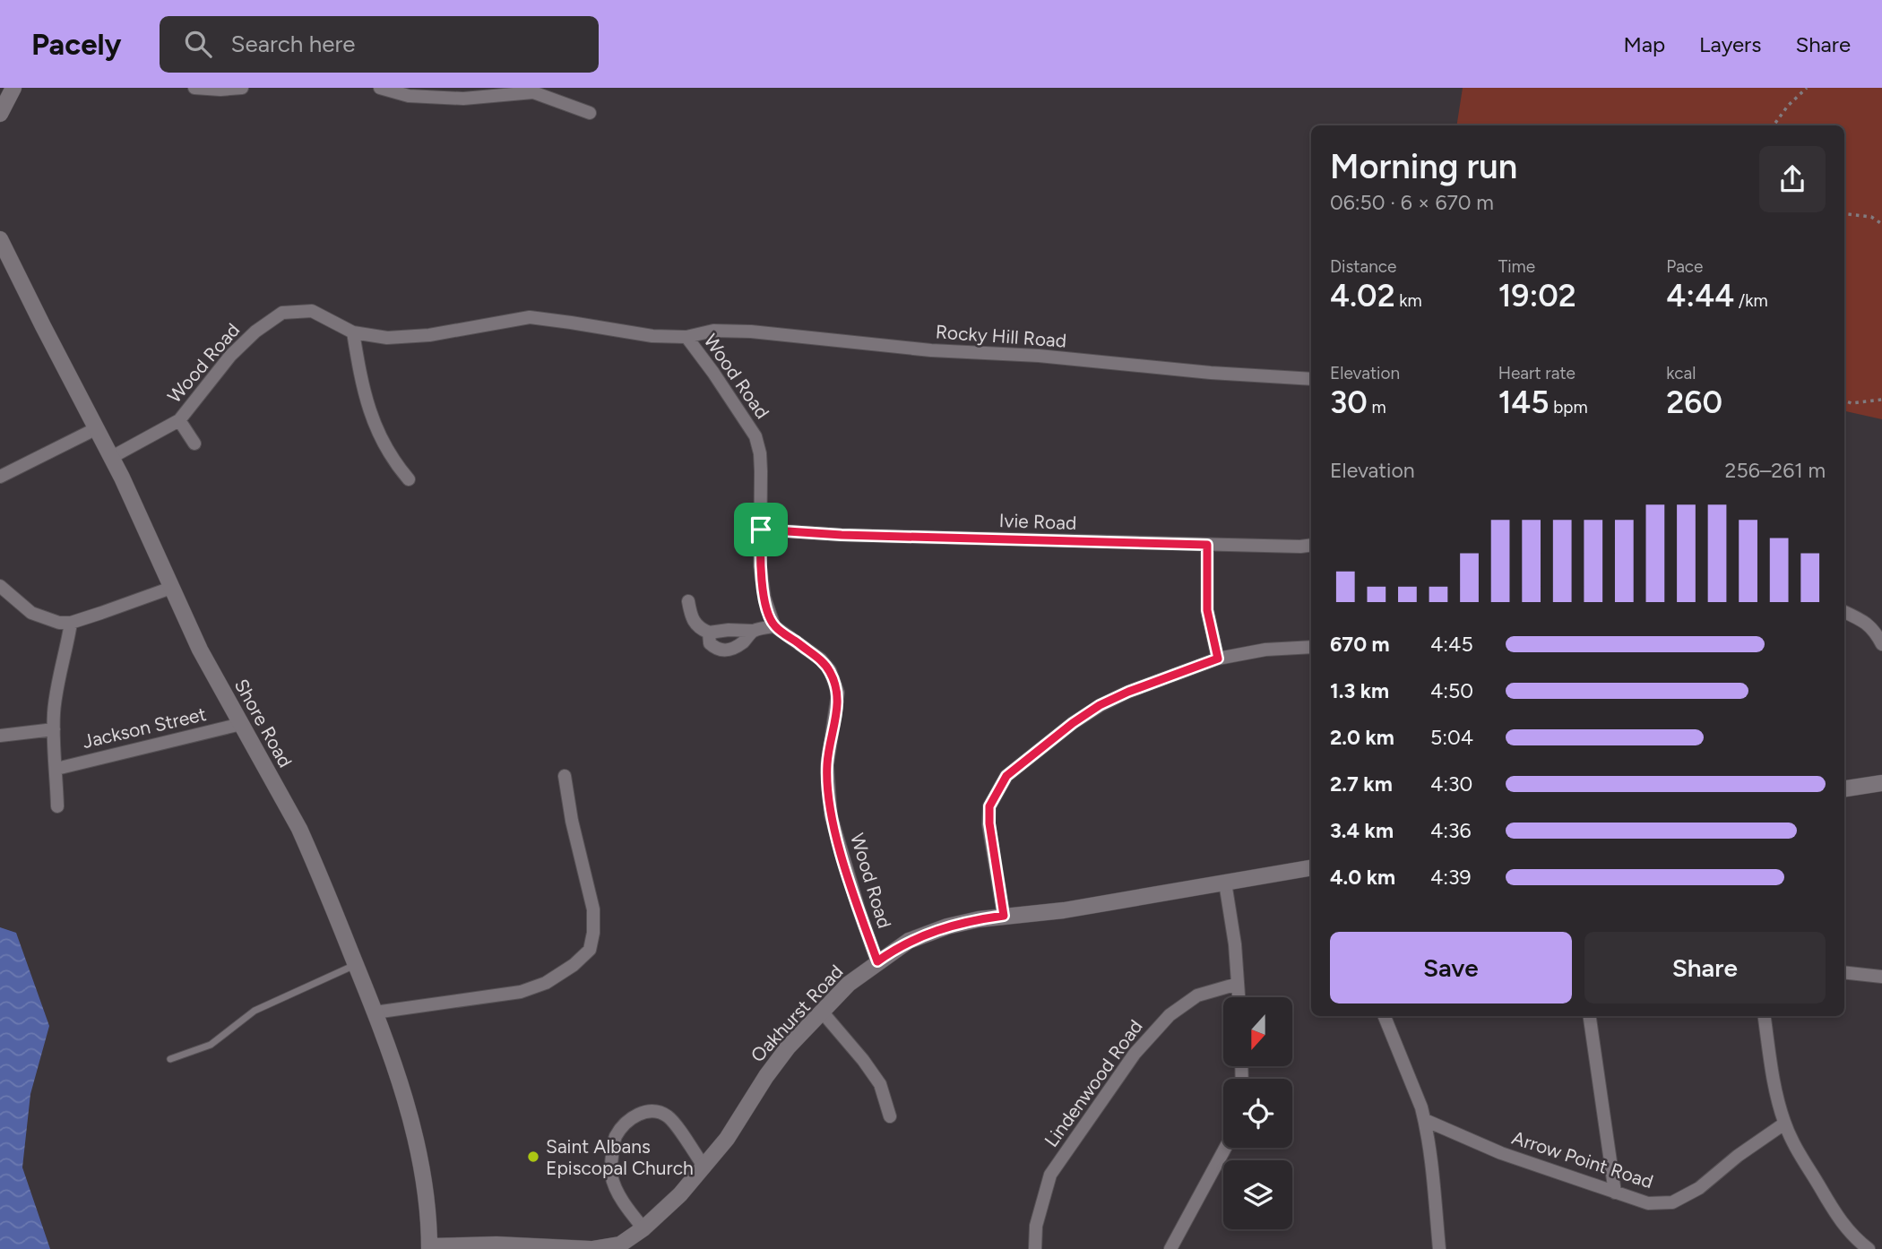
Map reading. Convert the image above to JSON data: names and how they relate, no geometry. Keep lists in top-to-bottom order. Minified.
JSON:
{"streets":{"street":["Rocky Hill Road","Wood Road","Ivie Road","Shore Road","Jackson Street","Oakhurst Road","Lindenwood Road","Arrow Point Road"]},"crossings":[["Rocky Hill Road","Wood Road"],["Wood Road","Ivie Road"],["Wood Road","Shore Road"],["Wood Road","Oakhurst Road"],["Shore Road","Jackson Street"],["Shore Road","Oakhurst Road"]],"places":["Saint Albans Episcopal Church"],"north":"bottom","page":{"header":"Pacely","search":"Search here","nav":["Map","Layers","Share"],"heading":["Morning run","06:50 · 6 × 670 m"],"stats":[["Distance","4.02 km"],["Time","19:02"],["Pace","4:44 /km"],["Elevation","30 m"],["Heart rate","145 bpm"],["kcal","260"]],"chart":["Elevation","256–261 m"],"list":[{"name":"670 m","note":"4:45"},{"name":"1.3 km","note":"4:50"},{"name":"2.0 km","note":"5:04"},{"name":"2.7 km","note":"4:30"},{"name":"3.4 km","note":"4:36"},{"name":"4.0 km","note":"4:39"}],"buttons":["Save","Share"]}}
